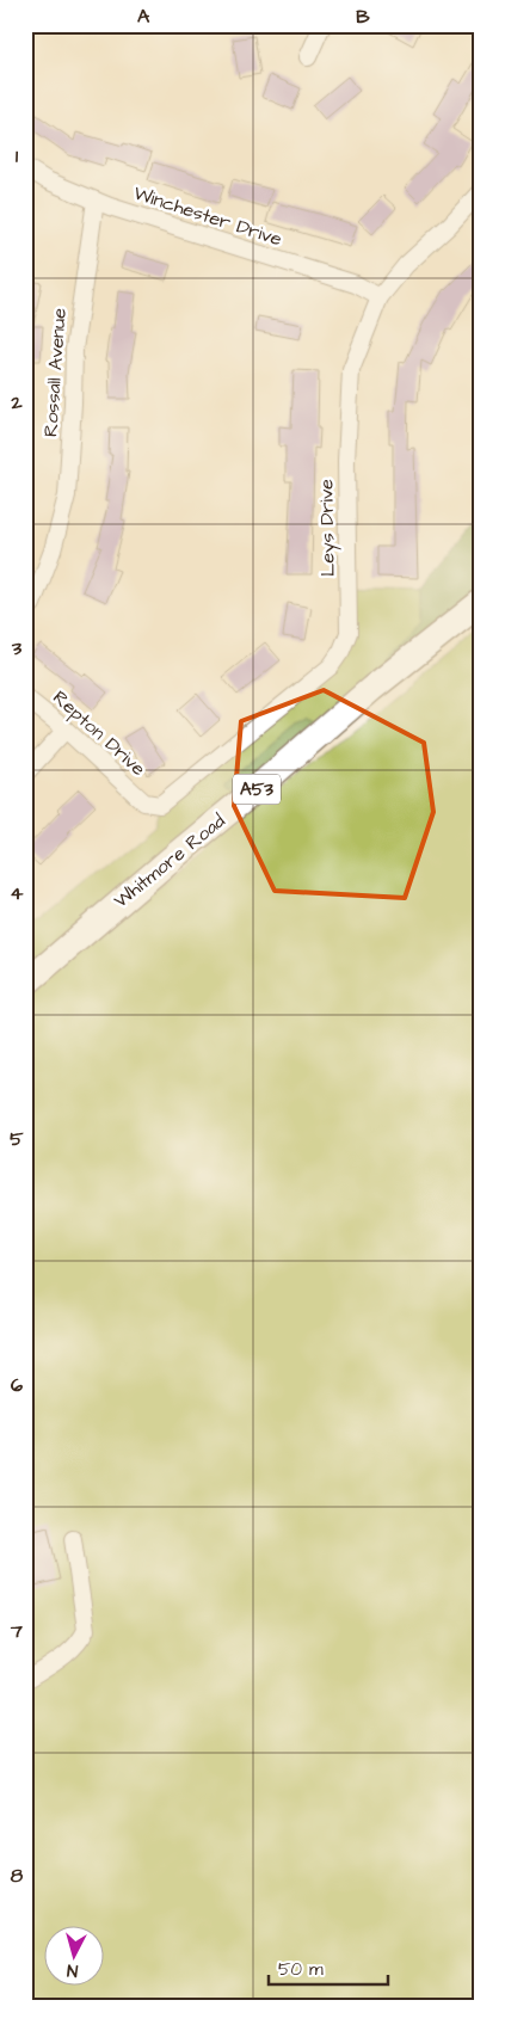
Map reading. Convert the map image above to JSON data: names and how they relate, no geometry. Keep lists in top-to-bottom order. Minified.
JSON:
{"streets":{"highway":["A53","Whitmore Road"],"street":["Winchester Drive","Rossall Avenue","Leys Drive","Repton Drive"]},"crossings":[["Winchester Drive","Rossall Avenue"],["Winchester Drive","Leys Drive"],["Leys Drive","Repton Drive"]],"scale_bar":"50 m","north":"bottom","grid":{"columns":["A","B"],"rows":["1","2","3","4","5","6","7","8"]}}
